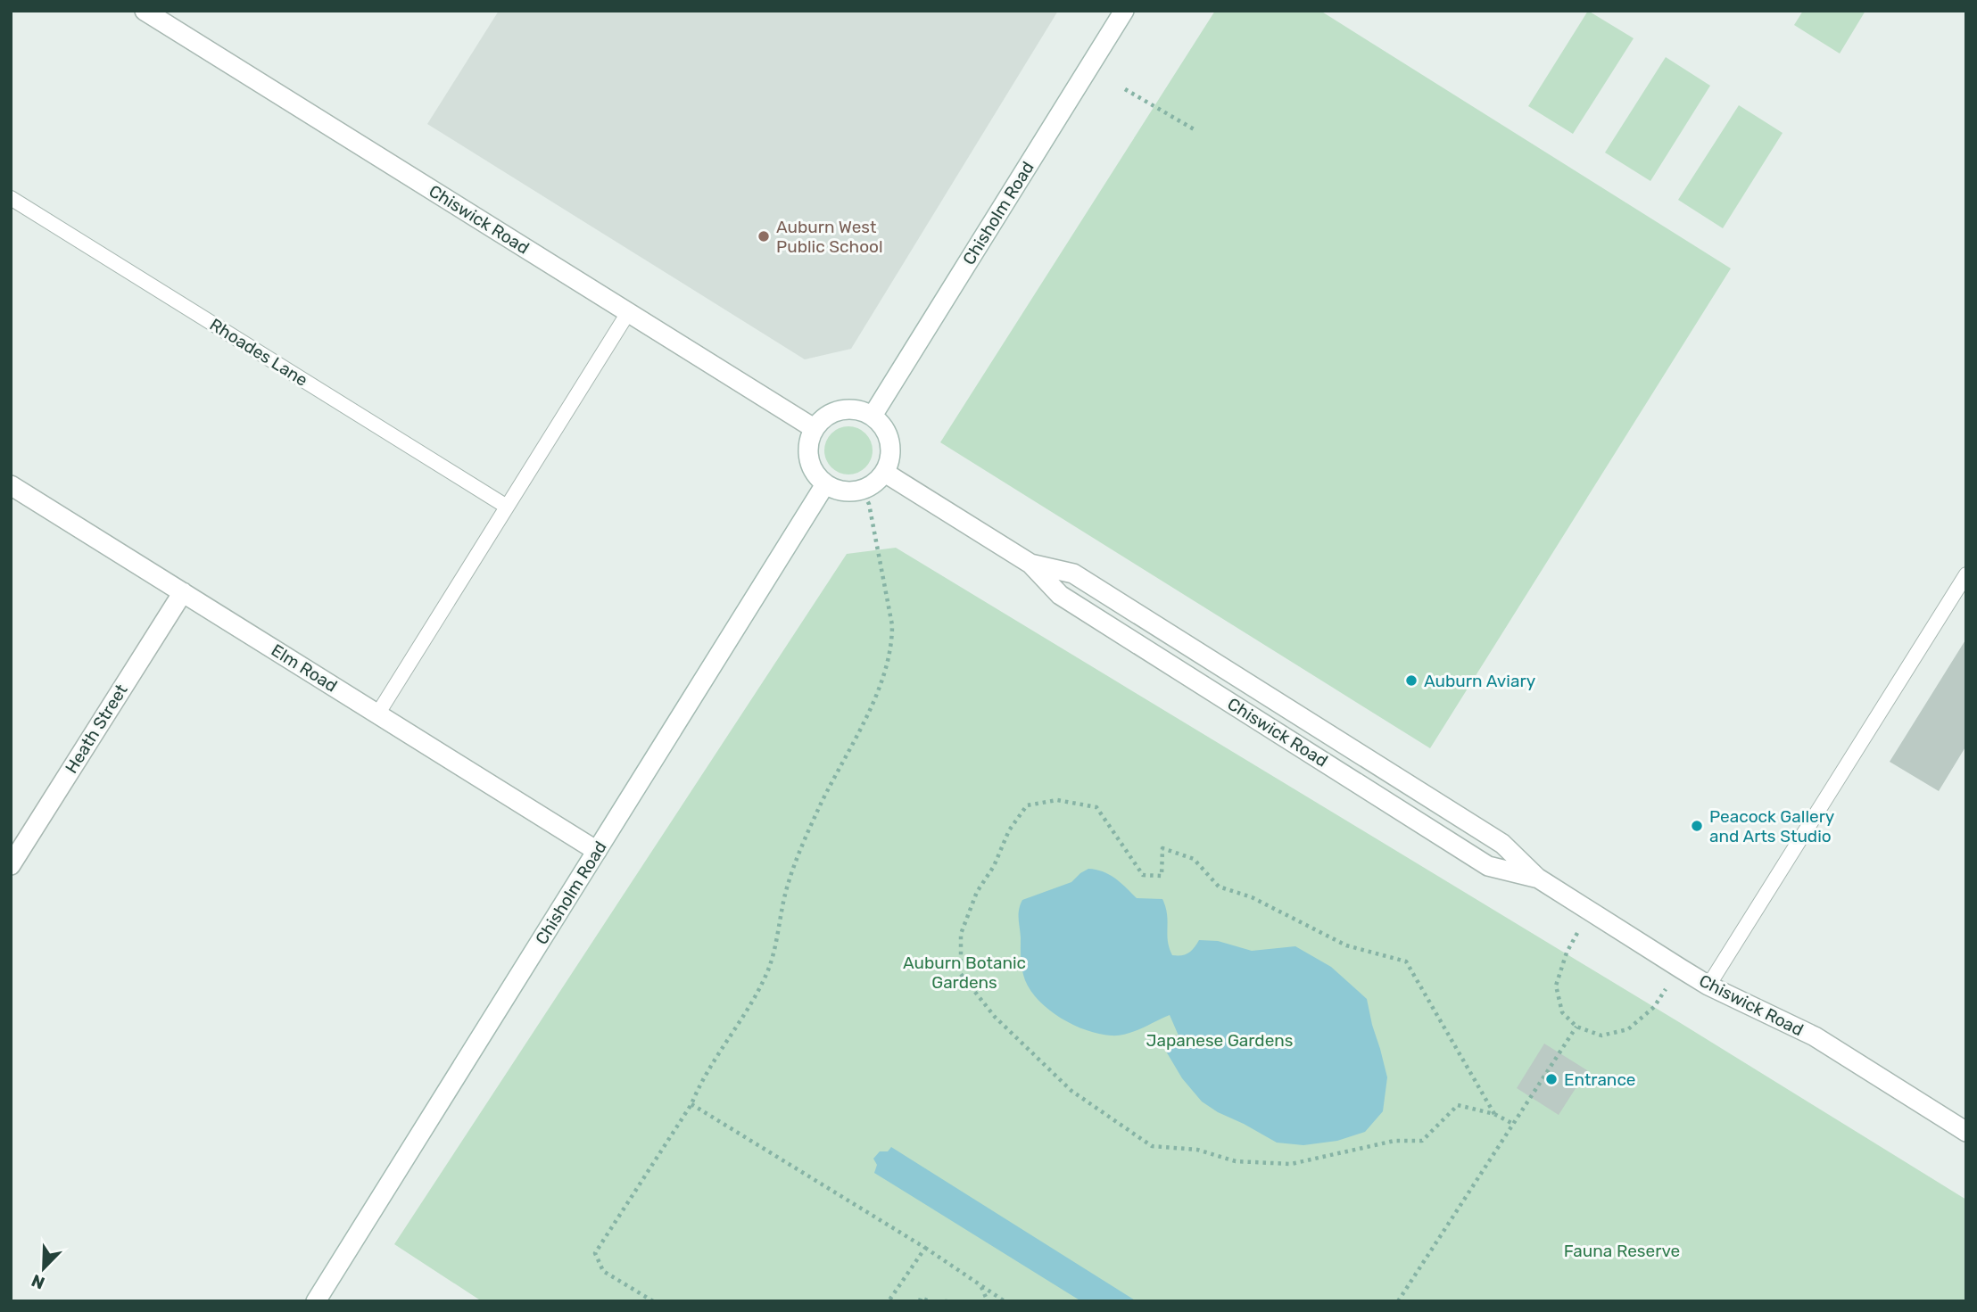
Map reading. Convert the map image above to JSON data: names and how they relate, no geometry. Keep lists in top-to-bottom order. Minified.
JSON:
{"streets":{"street":["Chisholm Road","Chiswick Road","Elm Road","Heath Street"],"lane":["Rhoades Lane"]},"crossings":[["Chisholm Road","Chiswick Road"],["Chisholm Road","Elm Road"],["Elm Road","Heath Street"]],"parks":["Auburn Botanic Gardens","Japanese Gardens","Fauna Reserve"],"places":["Auburn West Public School","Auburn Aviary","Peacock Gallery and Arts Studio","Entrance"],"north":"bottom left"}
